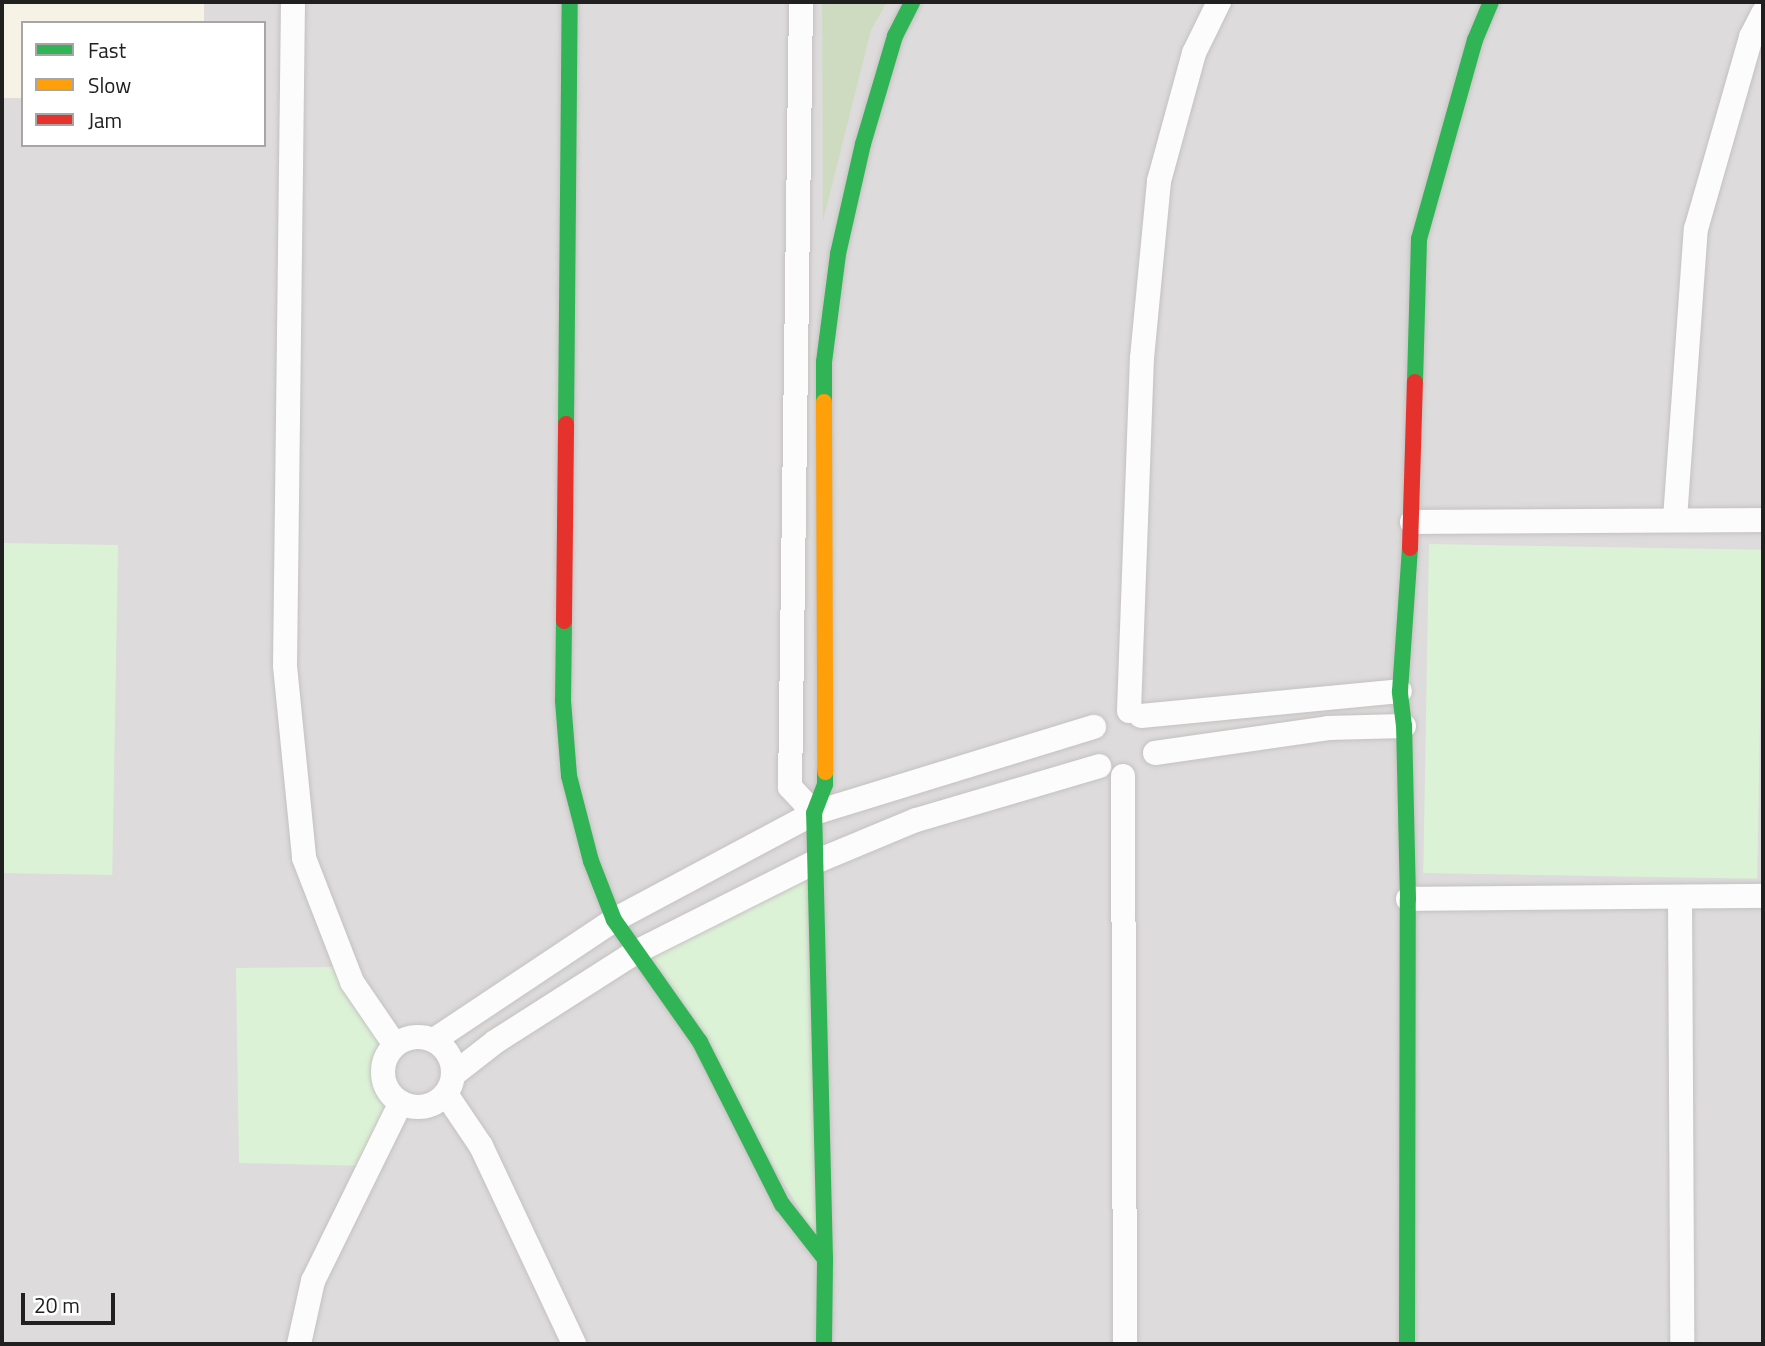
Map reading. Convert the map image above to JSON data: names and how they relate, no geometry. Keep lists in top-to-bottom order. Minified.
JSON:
{"legend":["Fast","Slow","Jam"],"scale_bar":"20 m"}
